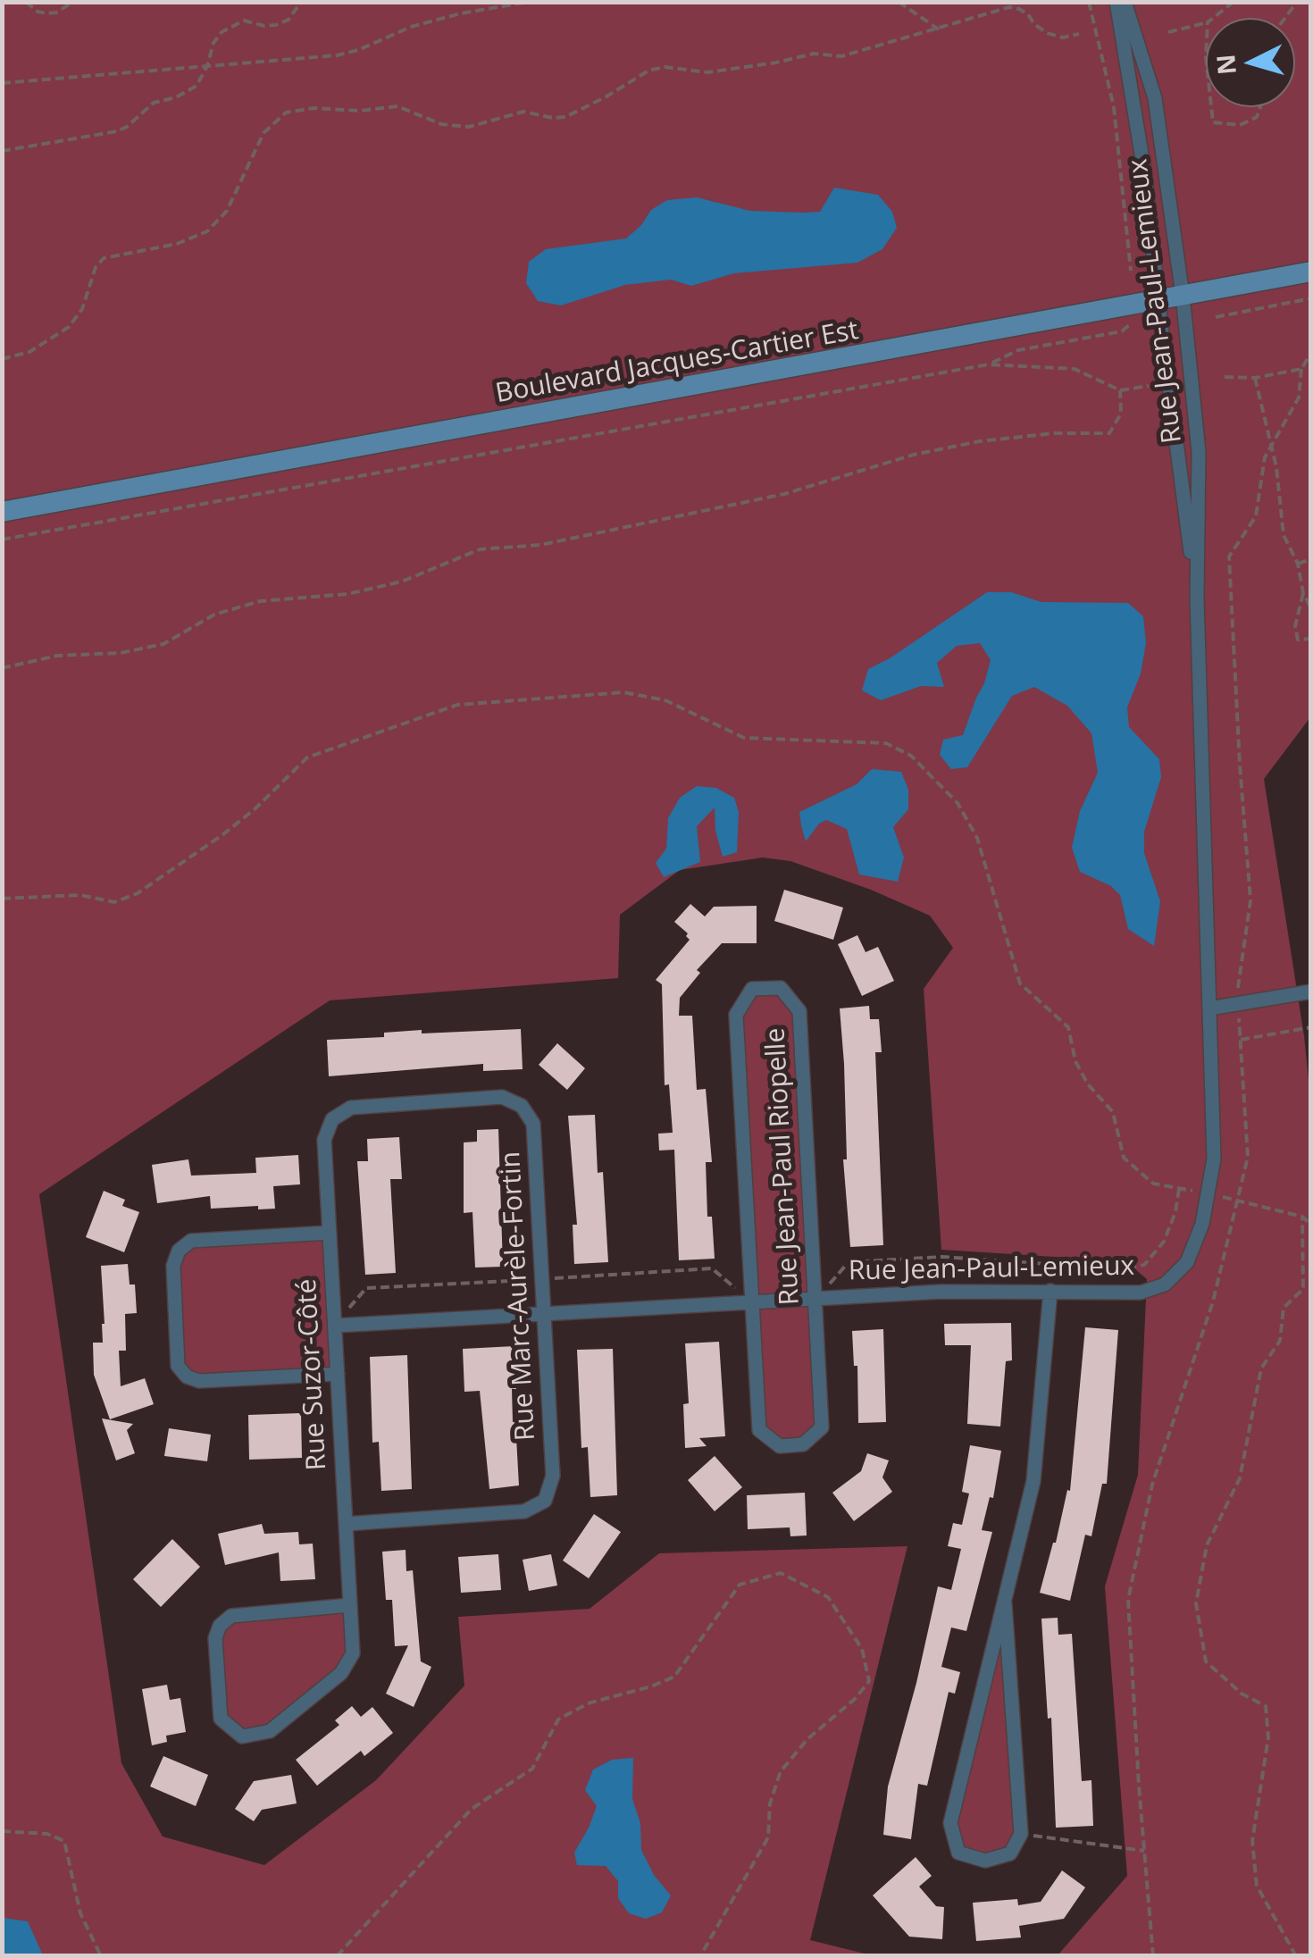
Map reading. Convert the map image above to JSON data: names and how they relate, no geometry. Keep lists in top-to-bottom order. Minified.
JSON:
{"streets":{"main road":["Boulevard Jacques-Cartier Est"],"street":["Rue Jean-Paul-Lemieux","Rue Jean-Paul Riopelle","Rue Marc-Aurèle-Fortin","Rue Suzor-Côté"]},"crossings":[["Rue Jean-Paul-Lemieux","Boulevard Jacques-Cartier Est"],["Rue Jean-Paul-Lemieux","Rue Jean-Paul Riopelle"],["Rue Jean-Paul-Lemieux","Rue Marc-Aurèle-Fortin"],["Rue Jean-Paul-Lemieux","Rue Suzor-Côté"],["Rue Marc-Aurèle-Fortin","Rue Suzor-Côté"]],"north":"left"}
